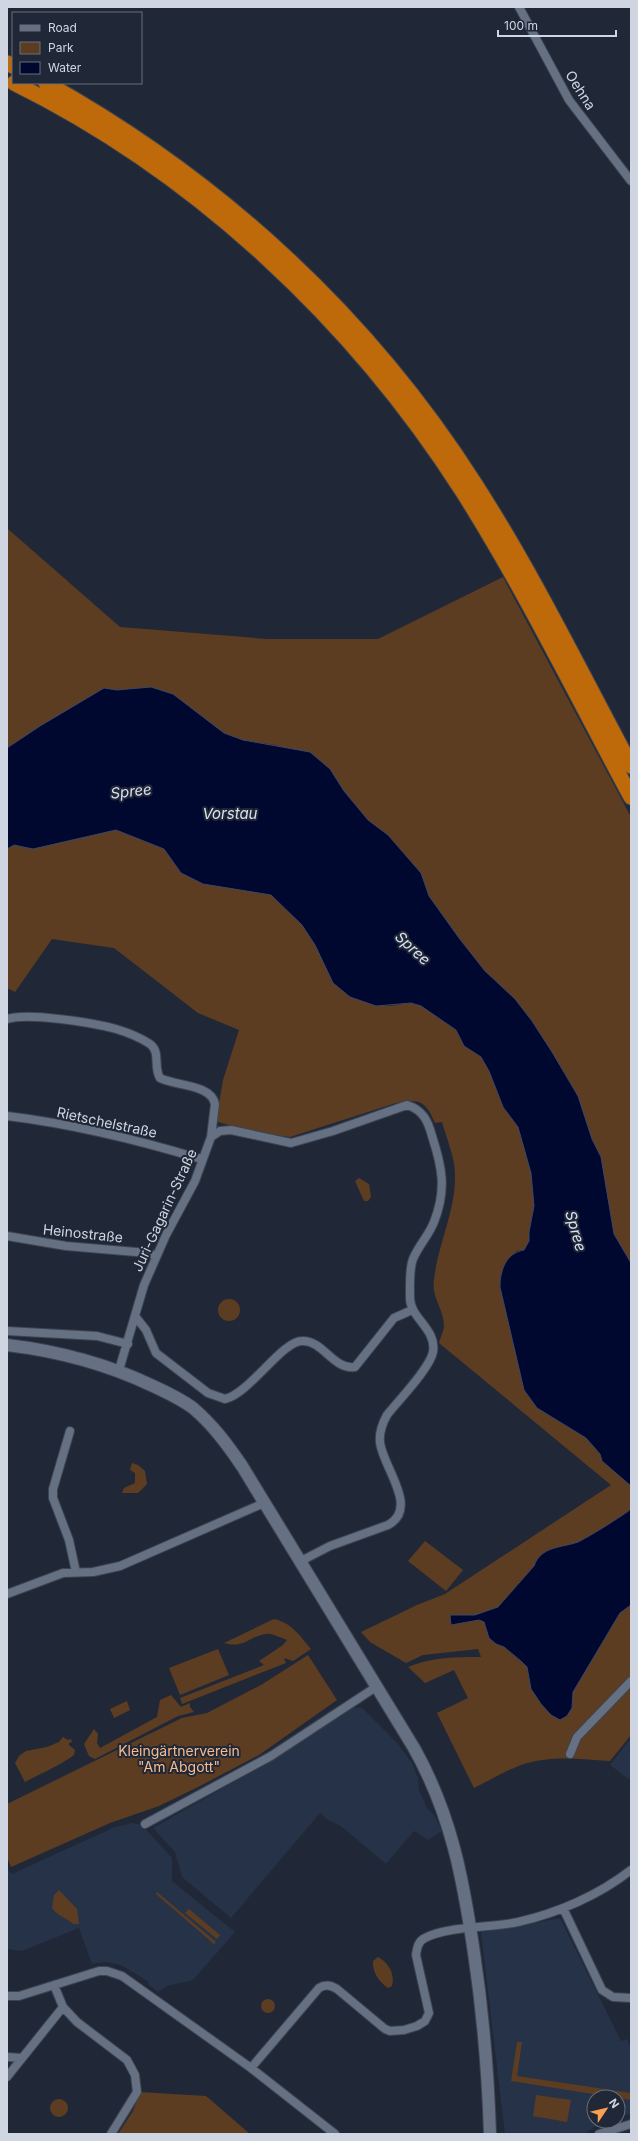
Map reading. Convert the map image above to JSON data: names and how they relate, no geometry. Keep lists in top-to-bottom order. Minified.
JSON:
{"streets":{"street":["Oehna","Rietschelstraße","Juri-Gagarin-Straße","Heinostraße"]},"crossings":[["Rietschelstraße","Juri-Gagarin-Straße"],["Juri-Gagarin-Straße","Heinostraße"]],"water":["Spree","Vorstau"],"parks":["Kleingärtnerverein \"Am Abgott\""],"legend":["Road","Park","Water"],"scale_bar":"100 m","north":"top right"}
